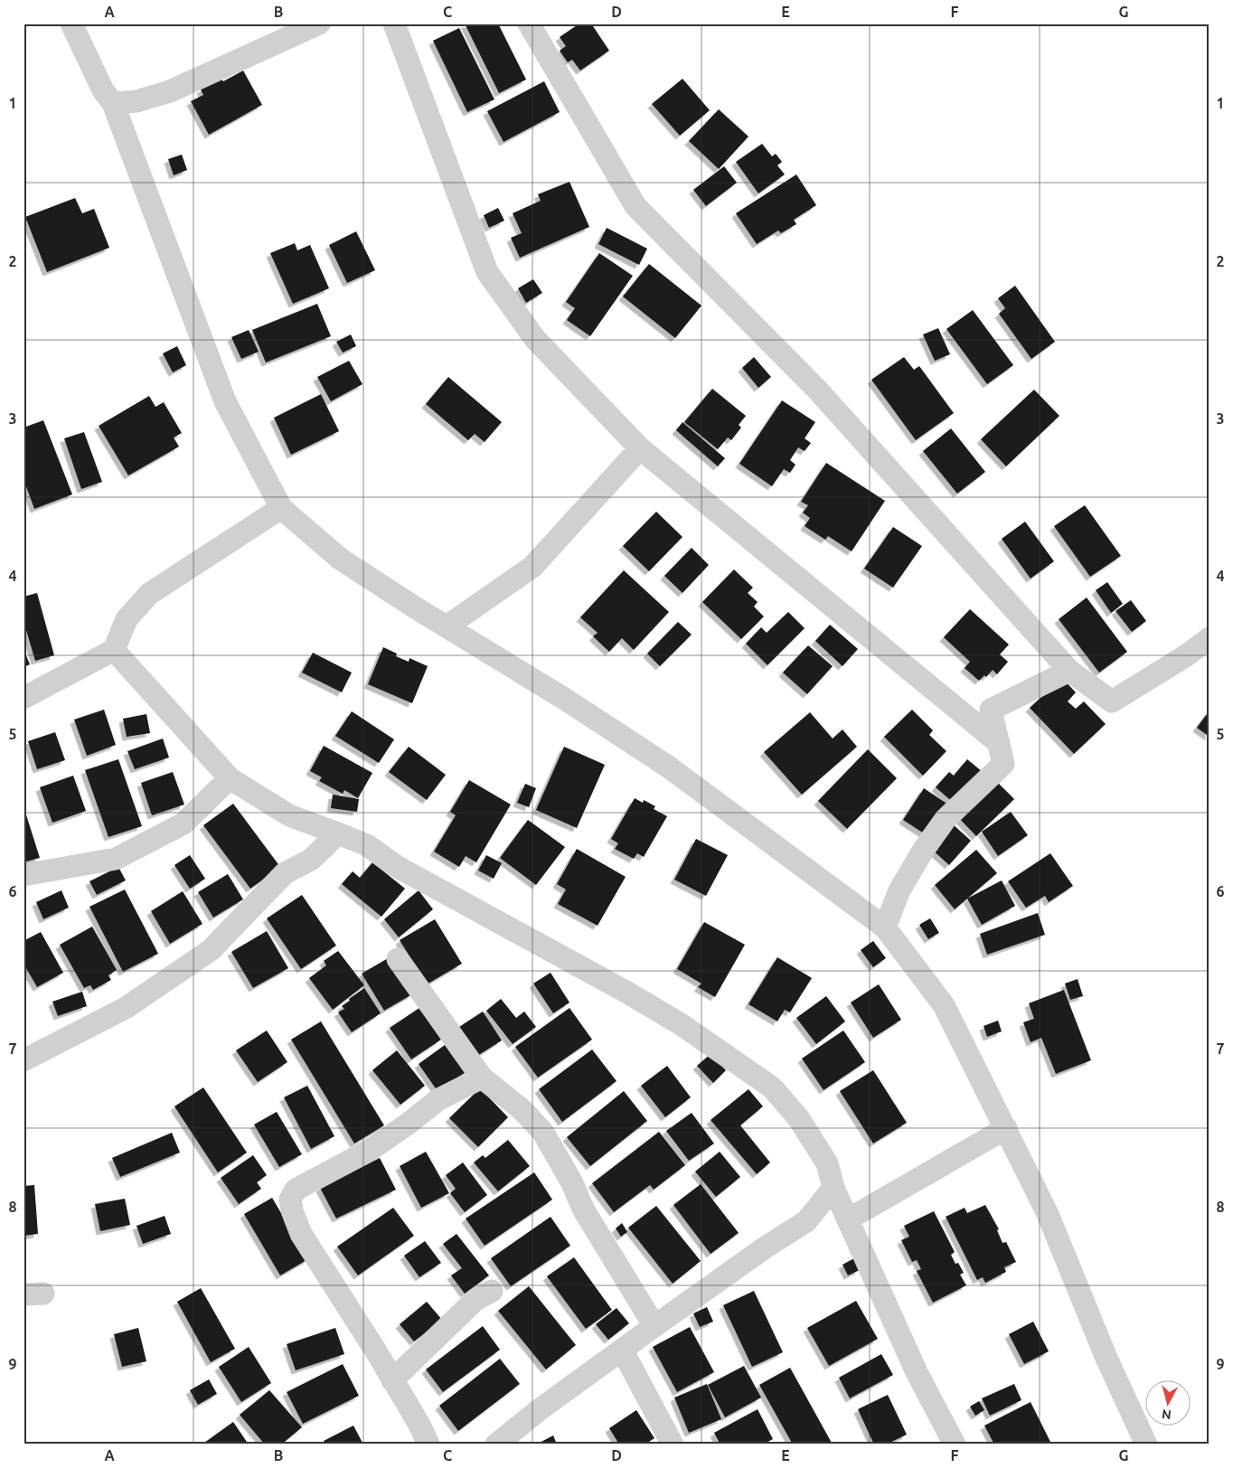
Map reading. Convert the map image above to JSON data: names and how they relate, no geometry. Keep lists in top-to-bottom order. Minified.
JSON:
{"north":"bottom","grid":{"columns":["A","B","C","D","E","F","G"],"rows":["1","2","3","4","5","6","7","8","9"]}}
